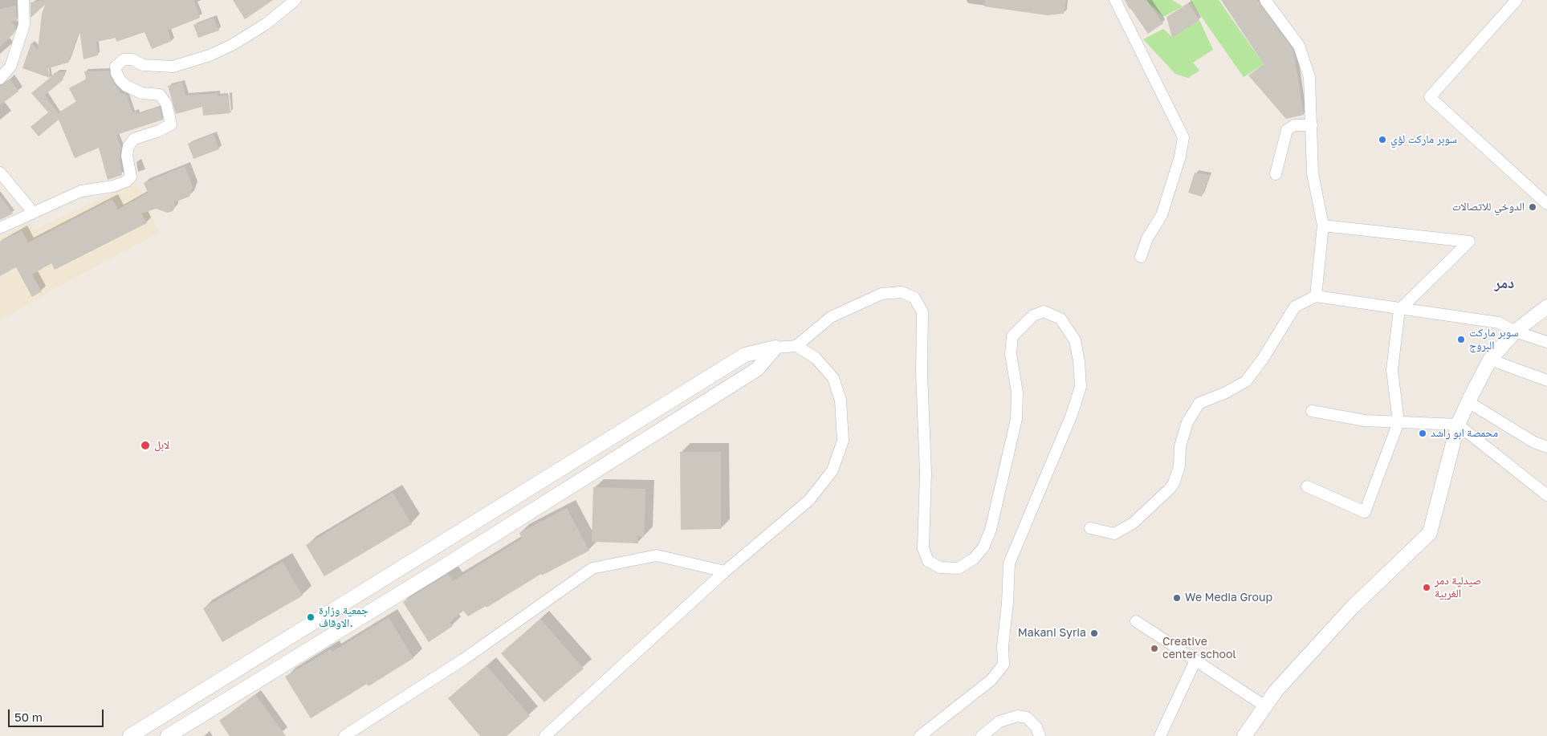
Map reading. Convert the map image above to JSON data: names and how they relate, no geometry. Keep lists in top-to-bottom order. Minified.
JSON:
{"districts":["دمر"],"places":["سوبر ماركت لؤي","الدوخي للاتصالات","سوبر ماركت البروج","محمصة ابو راشد","لابل","صيدلية دمر الغربية","We Media Group","جمعية وزارة الاوقاف.","Makani Syria","Creative center school"],"scale_bar":"50 m"}
